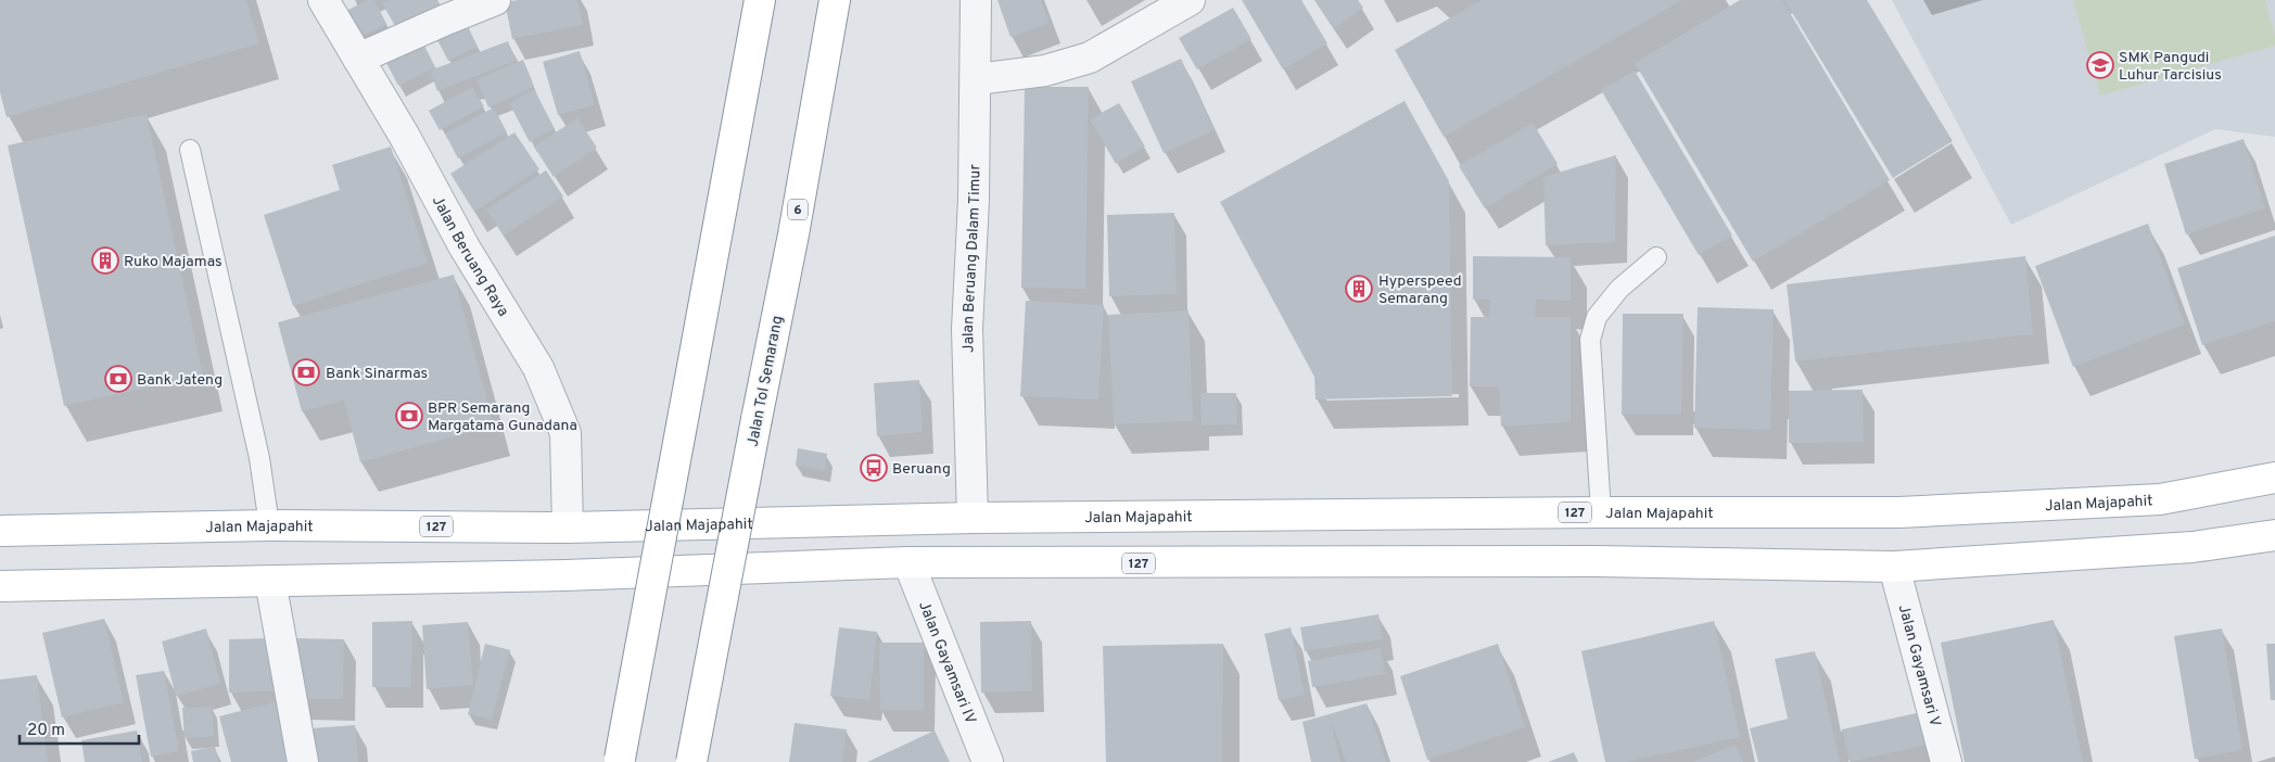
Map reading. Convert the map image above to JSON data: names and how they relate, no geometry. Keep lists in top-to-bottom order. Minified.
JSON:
{"streets":{"main road":["6","Jalan Tol Semarang","Jalan Majapahit","127"],"street":["Jalan Beruang Raya","Jalan Beruang Dalam Timur","Jalan Gayamsari IV","Jalan Gayamsari V"]},"crossings":[["Jalan Beruang Raya","Jalan Majapahit"],["Jalan Beruang Dalam Timur","Jalan Majapahit"],["127","Jalan Gayamsari IV"],["127","Jalan Gayamsari V"]],"places":{"school or university":["SMK Pangudi Luhur Tarcisius"],"building":["Ruko Majamas","Hyperspeed Semarang"],"bank":["Bank Sinarmas","Bank Jateng","BPR Semarang Margatama Gunadana"],"bus stop":["Beruang"]},"scale_bar":"20 m"}
